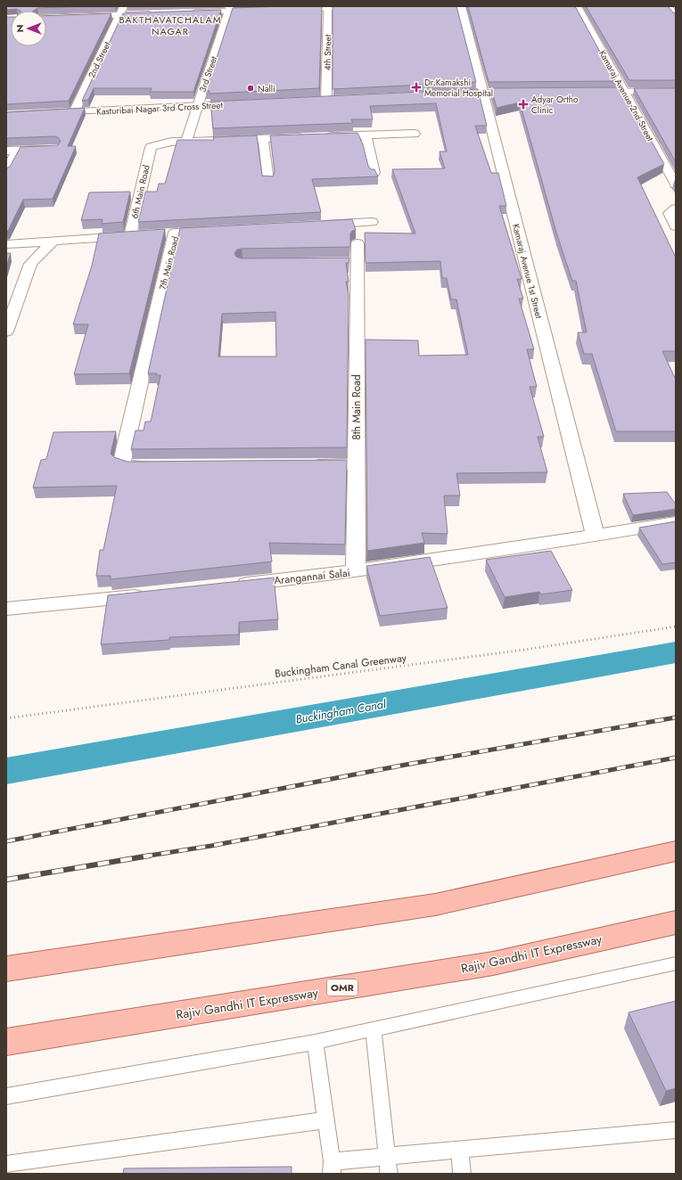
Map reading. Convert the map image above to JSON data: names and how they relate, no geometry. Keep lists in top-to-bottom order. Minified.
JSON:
{"streets":{"main road":["Rajiv Gandhi IT Expressway","OMR"],"street":["4th Street","2nd Street","3rd Street","Kamaraj Avenue 2nd Street","Kasturibai Nagar 3rd Cross Street","6th Main Road","7th Main Road","Kamaraj Avenue 1st Street","8th Main Road","Arangannai Salai"],"path":["Buckingham Canal Greenway"]},"crossings":[["2nd Street","Kasturibai Nagar 3rd Cross Street"],["3rd Street","Kasturibai Nagar 3rd Cross Street"],["3rd Street","6th Main Road"],["Kamaraj Avenue 1st Street","Arangannai Salai"],["8th Main Road","Arangannai Salai"]],"districts":["BAKTHAVATCHALAM NAGAR"],"water":["Buckingham Canal"],"places":{"health":["Dr.Kamakshi Memorial Hospital","Adyar Ortho Clinic"],"other":["Nalli"]},"north":"left"}
